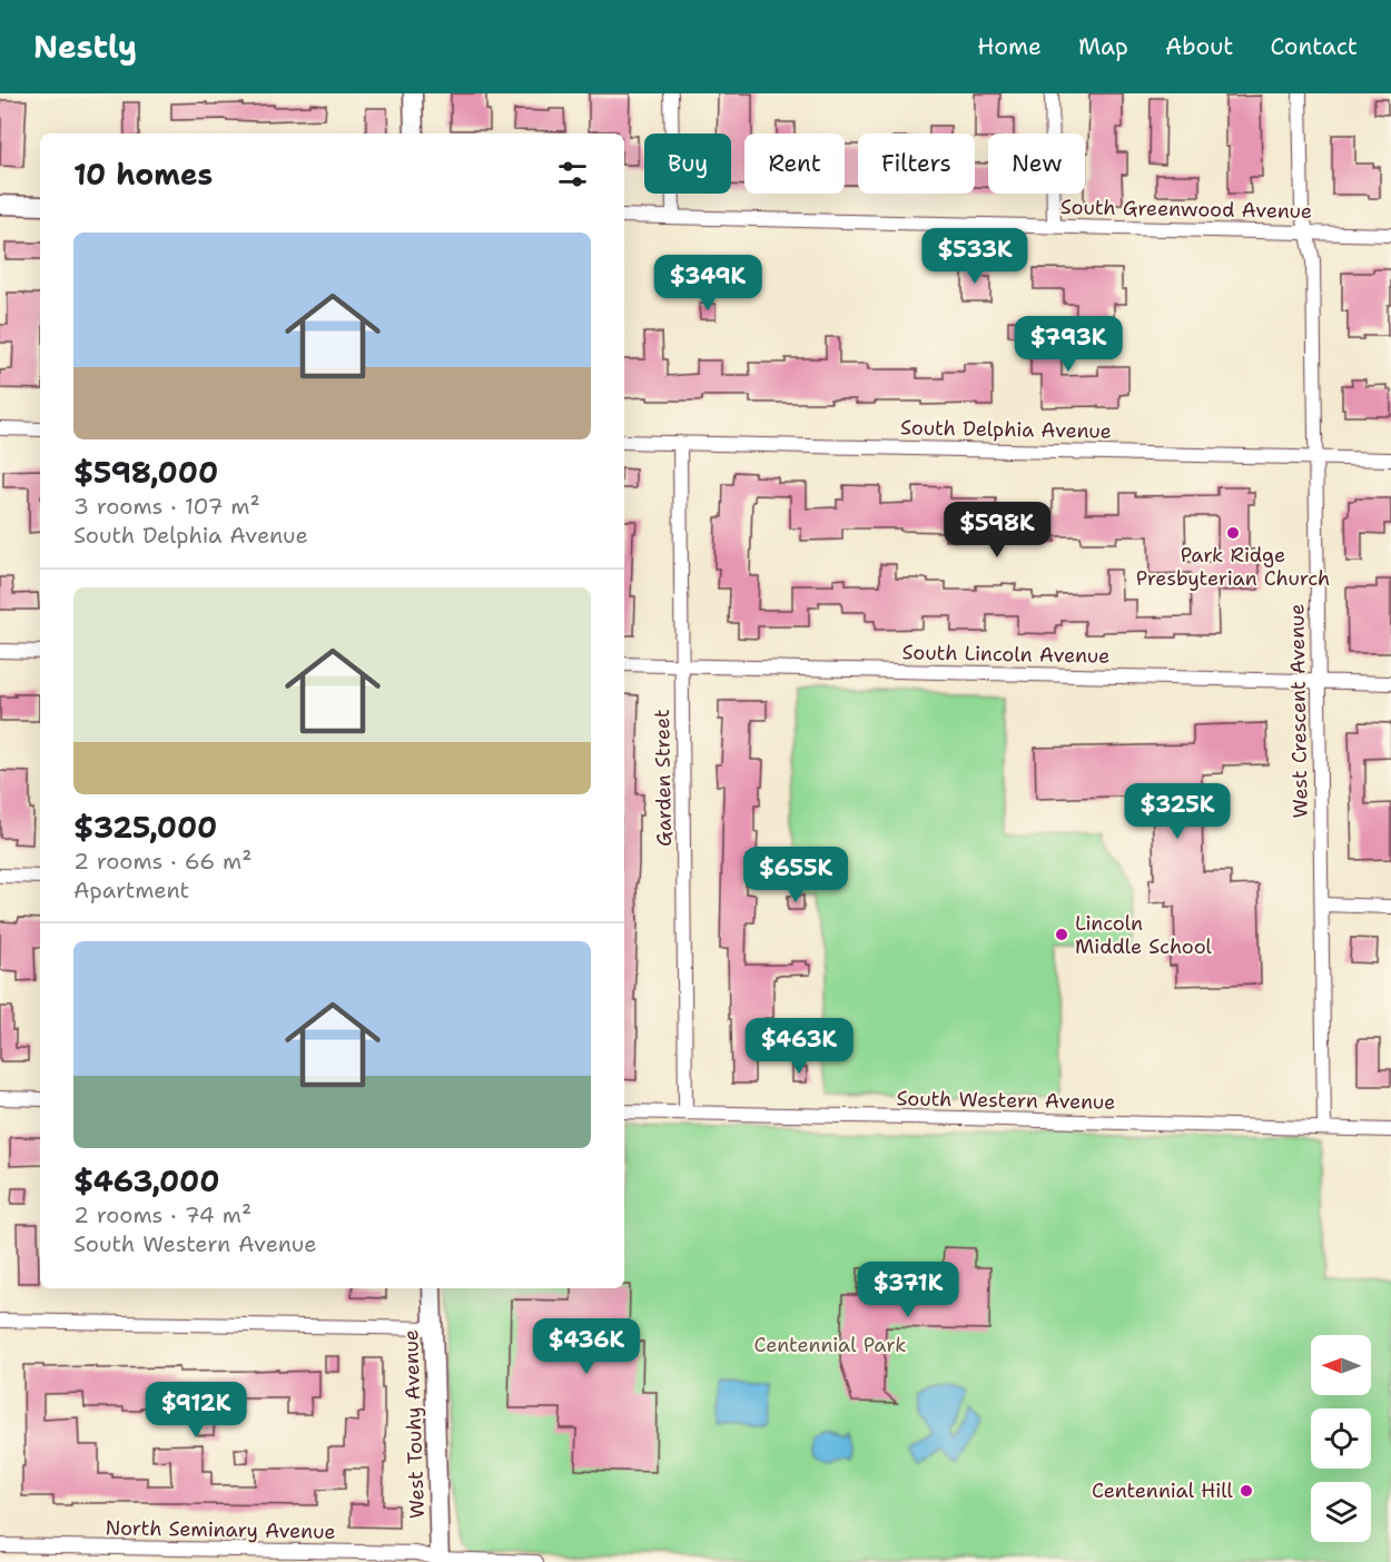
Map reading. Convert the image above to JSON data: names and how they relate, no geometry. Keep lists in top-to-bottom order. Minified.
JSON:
{"streets":{"main road":["West Touhy Avenue"],"street":["South Greenwood Avenue","South Delphia Avenue","South Lincoln Avenue","West Crescent Avenue","Garden Street","South Western Avenue","North Seminary Avenue"]},"crossings":[["South Greenwood Avenue","West Crescent Avenue"],["South Delphia Avenue","West Crescent Avenue"],["South Delphia Avenue","Garden Street"],["South Lincoln Avenue","West Crescent Avenue"],["South Lincoln Avenue","Garden Street"],["West Crescent Avenue","South Western Avenue"],["Garden Street","South Western Avenue"],["West Touhy Avenue","North Seminary Avenue"]],"parks":["Centennial Park"],"places":["Park Ridge Presbyterian Church","Lincoln Middle School","Centennial Hill"],"north":"left","page":{"header":"Nestly","nav":["Home","Map","About","Contact"],"chip":["Buy","Rent","Filters","New"],"heading":"10 homes","list":[{"name":"$598,000","note":"3 rooms · 107 m² · South Delphia Avenue"},{"name":"$325,000","note":"2 rooms · 66 m² · Apartment"},{"name":"$463,000","note":"2 rooms · 74 m² · South Western Avenue"}],"price":["$533K","$349K","$793K","$598K","$325K","$655K","$463K","$371K","$436K","$912K"]}}
